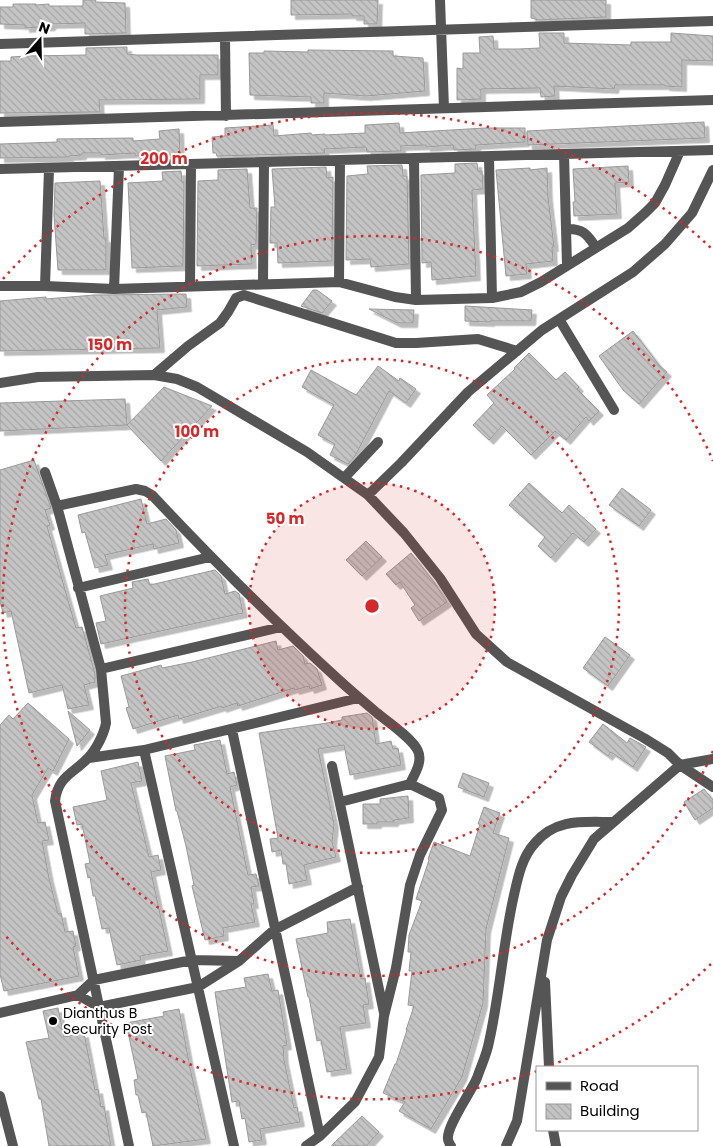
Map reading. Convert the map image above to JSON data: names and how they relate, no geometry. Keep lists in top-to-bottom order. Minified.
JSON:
{"places":["Dianthus B Security Post"],"legend":["Road","Building"],"north":"top","rings":["200 m","150 m","100 m","50 m"]}
